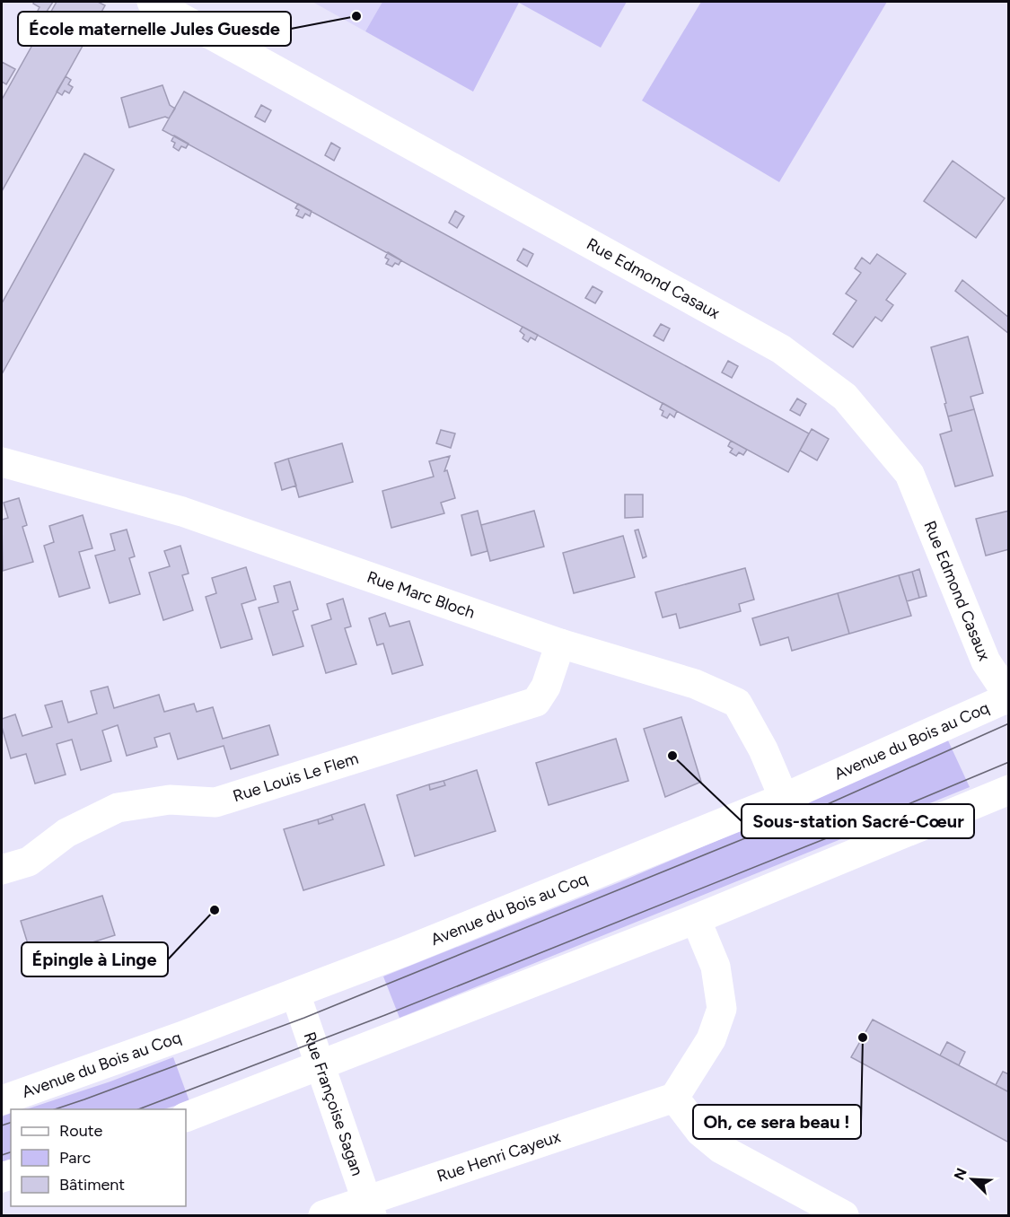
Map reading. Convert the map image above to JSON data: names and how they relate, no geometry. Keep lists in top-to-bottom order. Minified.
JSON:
{"streets":{"street":["Rue Edmond Casaux","Rue Marc Bloch","Avenue du Bois au Coq","Rue Louis Le Flem","Rue Françoise Sagan","Rue Henri Cayeux"]},"crossings":[["Rue Edmond Casaux","Avenue du Bois au Coq"],["Rue Marc Bloch","Avenue du Bois au Coq"],["Rue Marc Bloch","Rue Louis Le Flem"],["Avenue du Bois au Coq","Rue Françoise Sagan"],["Rue Françoise Sagan","Rue Henri Cayeux"]],"places":["École maternelle Jules Guesde","Sous-station Sacré-Cœur","Épingle à Linge","Oh, ce sera beau !"],"legend":["Route","Parc","Bâtiment"],"north":"top left"}
